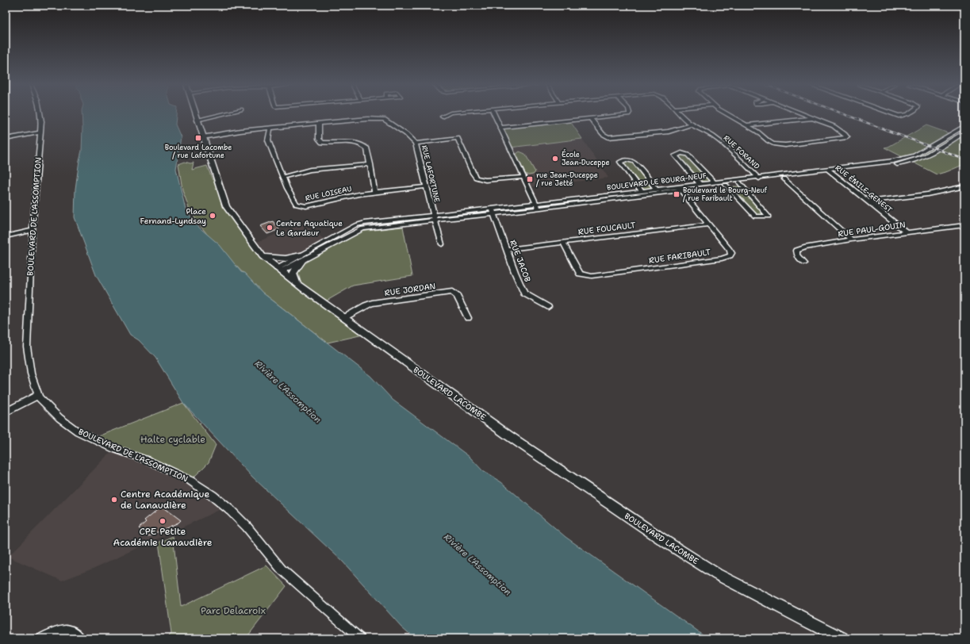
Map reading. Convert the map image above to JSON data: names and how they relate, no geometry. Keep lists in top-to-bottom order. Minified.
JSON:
{"streets":{"main road":["BOULEVARD LACOMBE"],"street":["RUE FORAND","RUE LAFORTUNE","BOULEVARD LE BOURG-NEUF","RUE ÉMILE-GENEST","RUE LOISEAU","BOULEVARD DE L'ASSOMPTION","RUE FOUCAULT","RUE PAUL-GOUIN","RUE FARIBAULT","RUE JACOB","RUE JORDAN"]},"crossings":[["RUE FORAND","BOULEVARD LE BOURG-NEUF"],["RUE LAFORTUNE","BOULEVARD LE BOURG-NEUF"],["RUE LAFORTUNE","RUE LOISEAU"],["RUE LAFORTUNE","BOULEVARD LACOMBE"],["BOULEVARD LE BOURG-NEUF","RUE ÉMILE-GENEST"],["BOULEVARD LE BOURG-NEUF","RUE FARIBAULT"],["BOULEVARD LE BOURG-NEUF","RUE JACOB"],["BOULEVARD LE BOURG-NEUF","BOULEVARD LACOMBE"],["RUE ÉMILE-GENEST","RUE PAUL-GOUIN"],["RUE FOUCAULT","RUE FARIBAULT"],["RUE FOUCAULT","RUE JACOB"],["RUE JORDAN","BOULEVARD LACOMBE"]],"water":["Rivière L'Assomption"],"parks":["Halte cyclable","Parc Delacroix"],"places":{"transit":["Boulevard Lacombe / rue Lafortune","rue Jean-Duceppe / rue Jetté","Boulevard le Bourg-Neuf / rue Faribault"],"other":["École Jean-Duceppe","Place Fernand-Lyndsay","Centre Aquatique Le Gardeur","Centre Académique de Lanaudière","CPE Petite Académie Lanaudière"]}}
